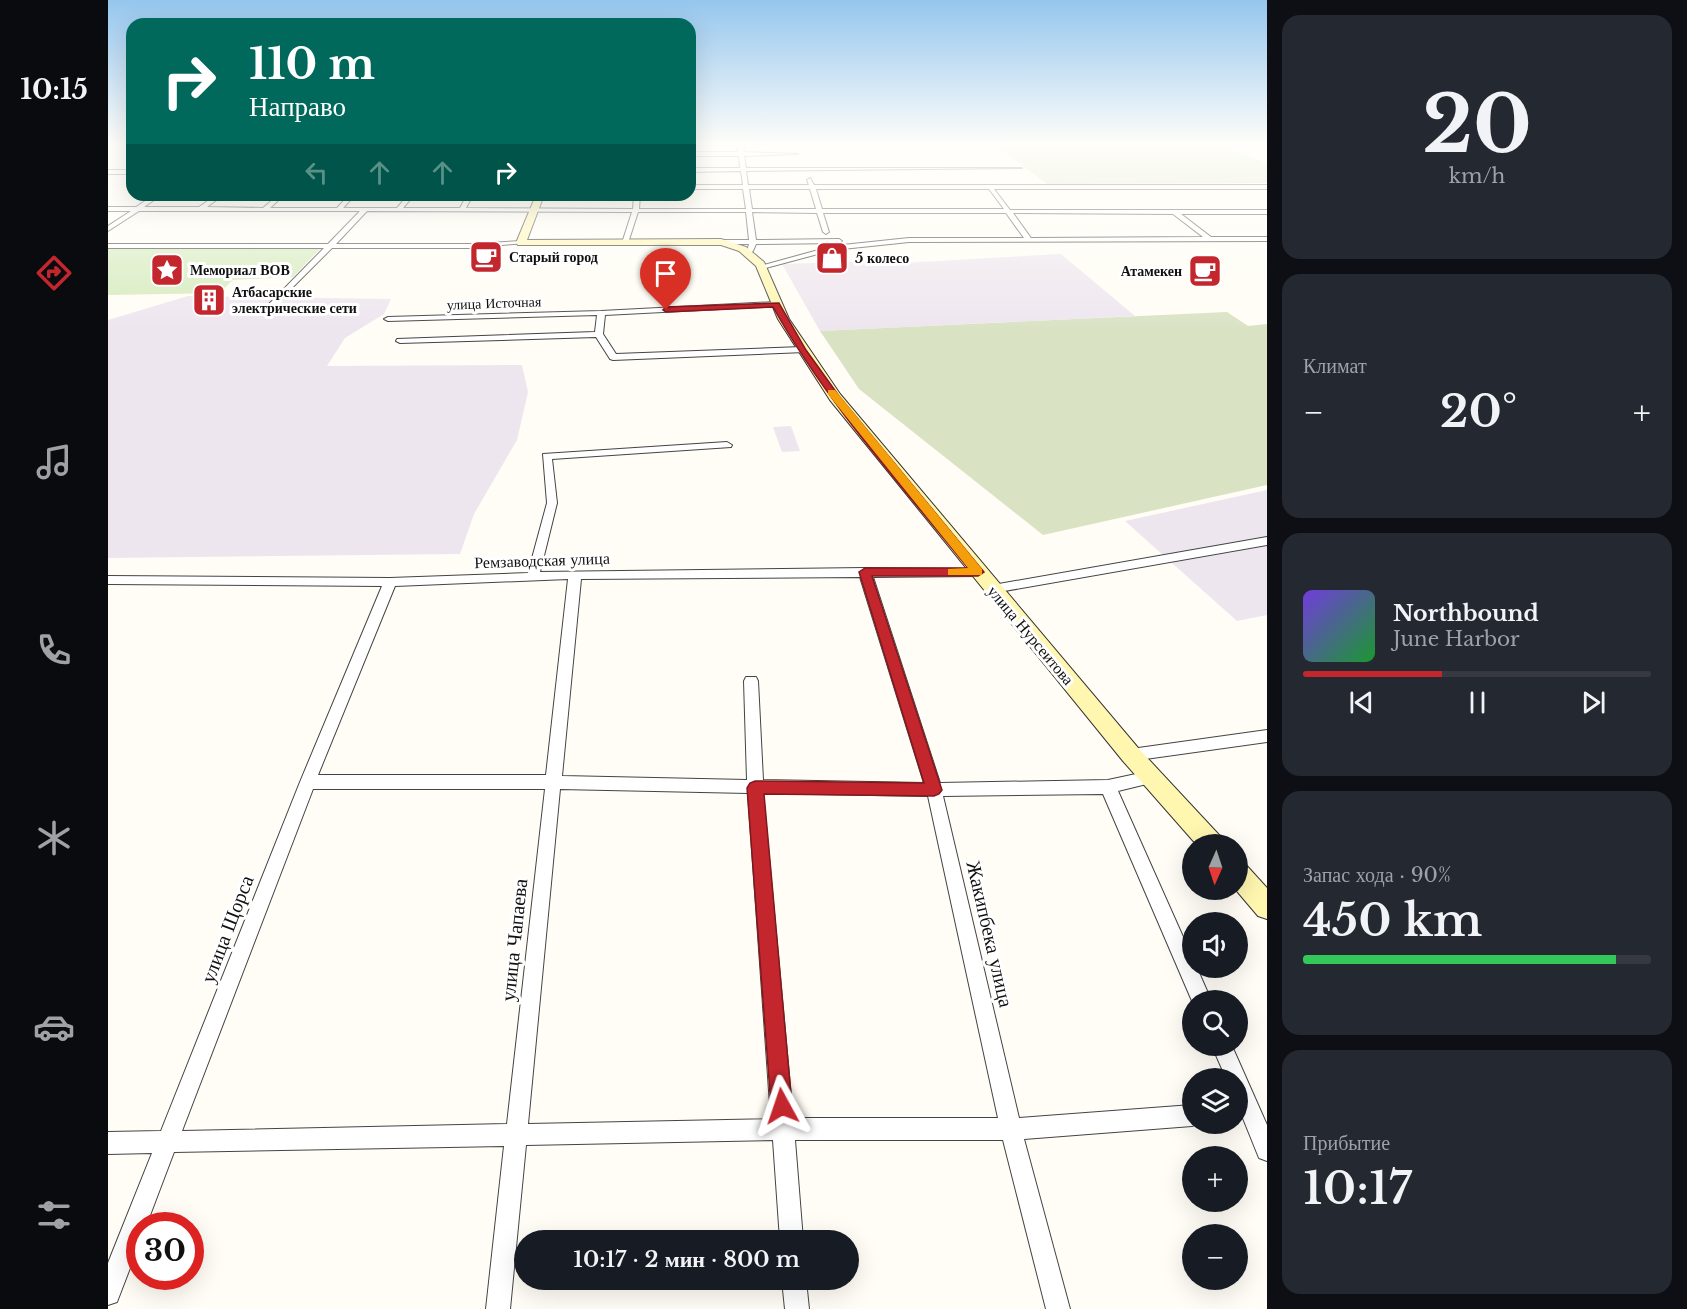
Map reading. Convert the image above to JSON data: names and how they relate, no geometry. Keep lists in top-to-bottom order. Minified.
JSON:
{"streets":{"main road":["улица Нурсеитова"],"street":["улица Источная","Ремзаводская улица","улица Щорса","Жакипбека улица","улица Чапаева"]},"crossings":[["улица Источная","улица Нурсеитова"],["Ремзаводская улица","улица Нурсеитова"],["Ремзаводская улица","улица Щорса"],["Ремзаводская улица","Жакипбека улица"],["Ремзаводская улица","улица Чапаева"]],"places":{"cafe":["Старый город","Атамекен"],"shop":["5 колесо"],"place":["Мемориал ВОВ"],"building":["Атбасарские электрические сети"]},"north":"bottom","page":{"tabs":"10:15","tile":[["20","km/h"],"Климат",["Запас хода · 90%","450 km"],["Прибытие","10:17"]],"turn":["110 m","Направо"],"heat":["−","20°","+"],"song":["Northbound","June Harbor"],"map_buttons":["+","−"],"limit":"30","trip":"10:17 · 2 мин · 800 m"}}
